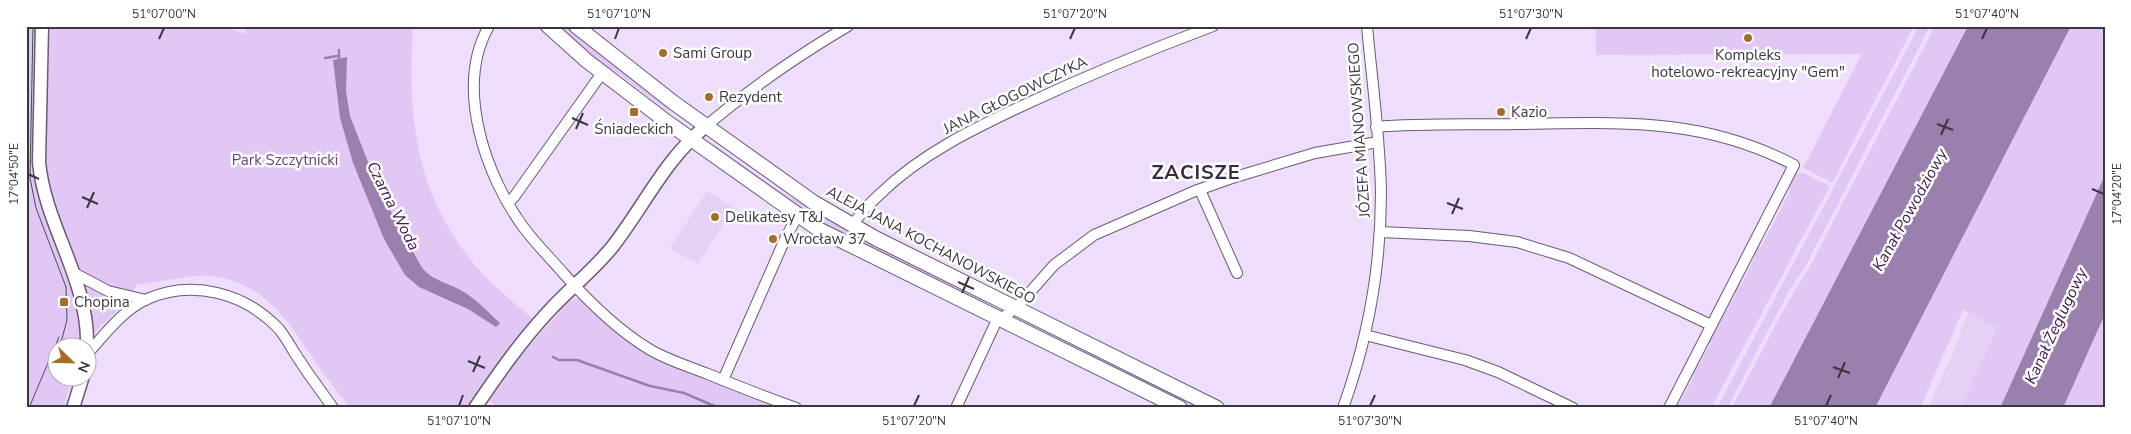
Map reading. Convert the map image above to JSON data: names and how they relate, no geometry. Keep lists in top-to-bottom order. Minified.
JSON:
{"streets":{"main road":["ALEJA JANA KOCHANOWSKIEGO"],"street":["JANA GŁOGOWCZYKA","JÓZEFA MIANOWSKIEGO"]},"crossings":[["JANA GŁOGOWCZYKA","ALEJA JANA KOCHANOWSKIEGO"]],"districts":["ZACISZE"],"water":["Czarna Woda","Kanał Powodziowy","Kanał Żeglugowy"],"parks":["Park Szczytnicki"],"places":{"other":["Kompleks hotelowo-rekreacyjny \"Gem\"","Sami Group","Rezydent","Kazio","Delikatesy T&J","Wrocław 37"],"transit":["Śniadeckich","Chopina"]},"north":"bottom right","coordinates":["51°07'00\"N","51°07'10\"N","51°07'20\"N","51°07'30\"N","51°07'40\"N","17°04'50\"E","17°04'20\"E"]}
